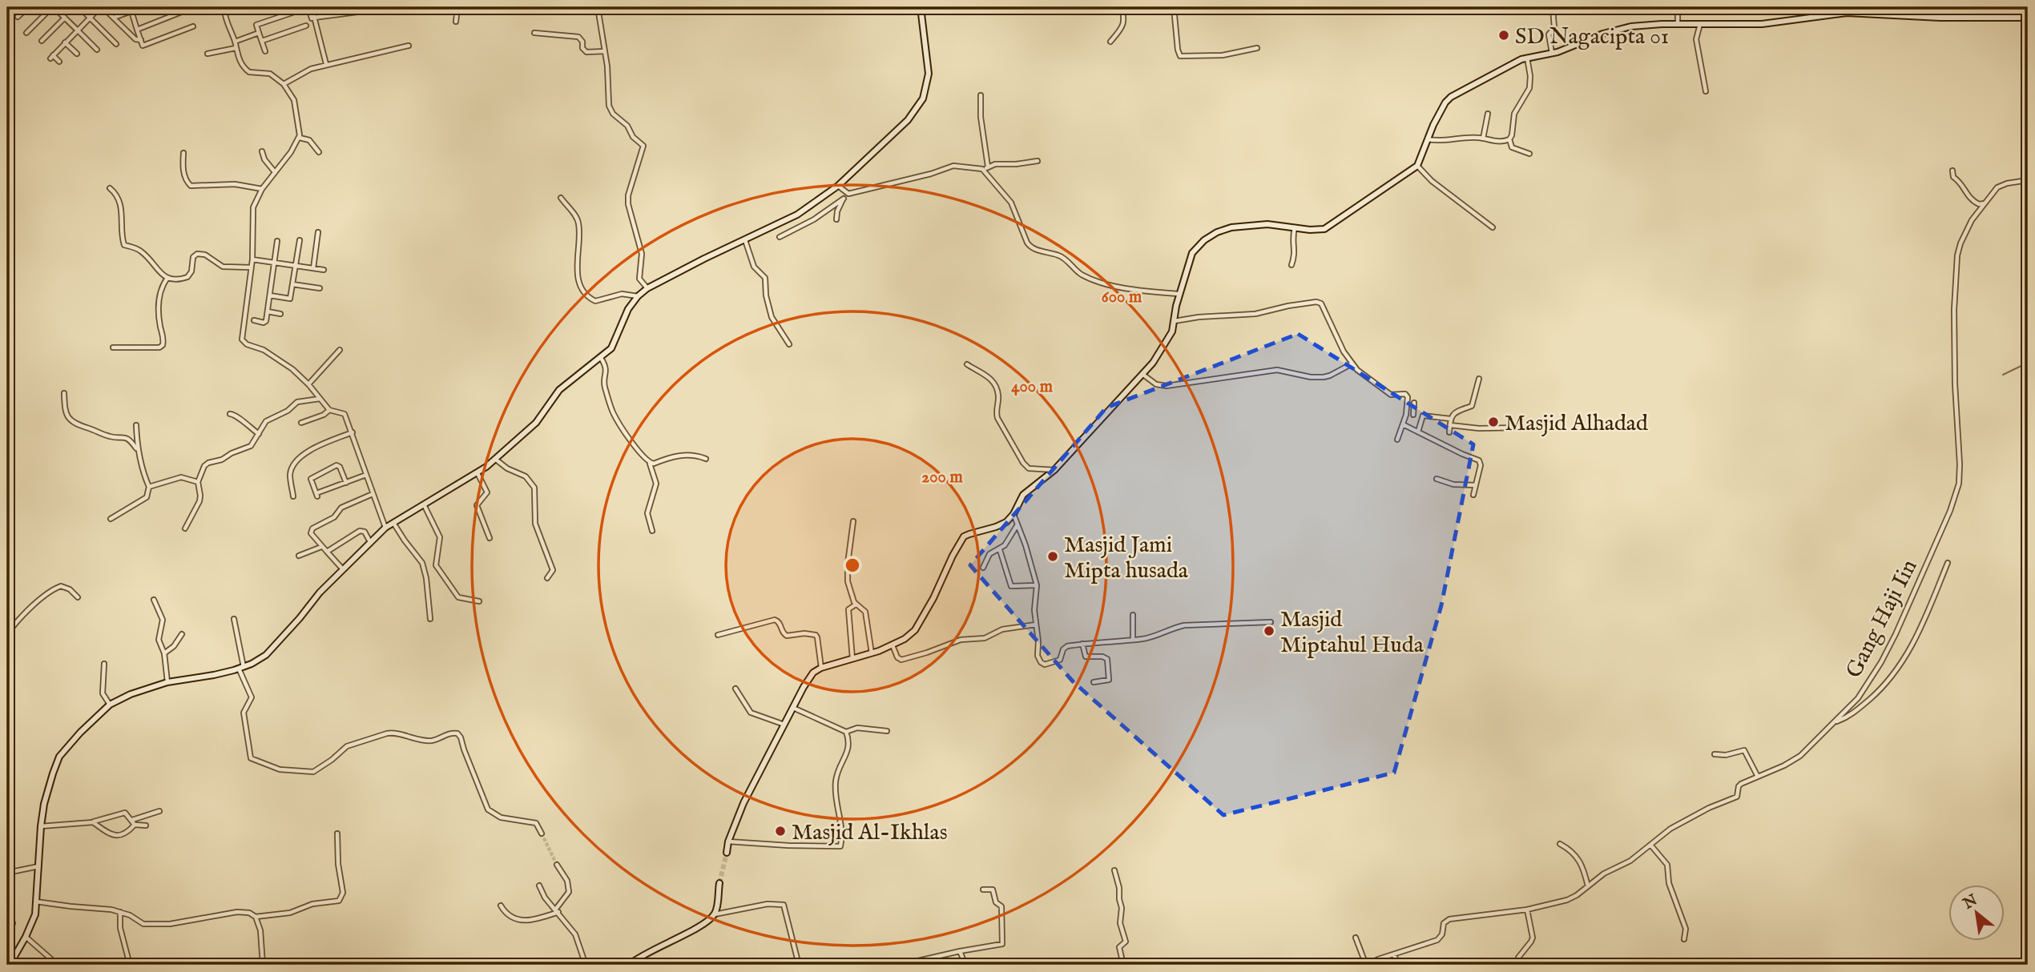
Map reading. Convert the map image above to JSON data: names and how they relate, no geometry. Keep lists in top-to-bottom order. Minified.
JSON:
{"streets":{"street":["Gang Haji Iin"]},"places":["SD Nagacipta 01","Masjid Alhadad","Masjid Jami Mipta husada","Masjid Miptahul Huda","Masjid Al-Ikhlas"],"north":"top left","rings":["600 m","400 m","200 m"]}
